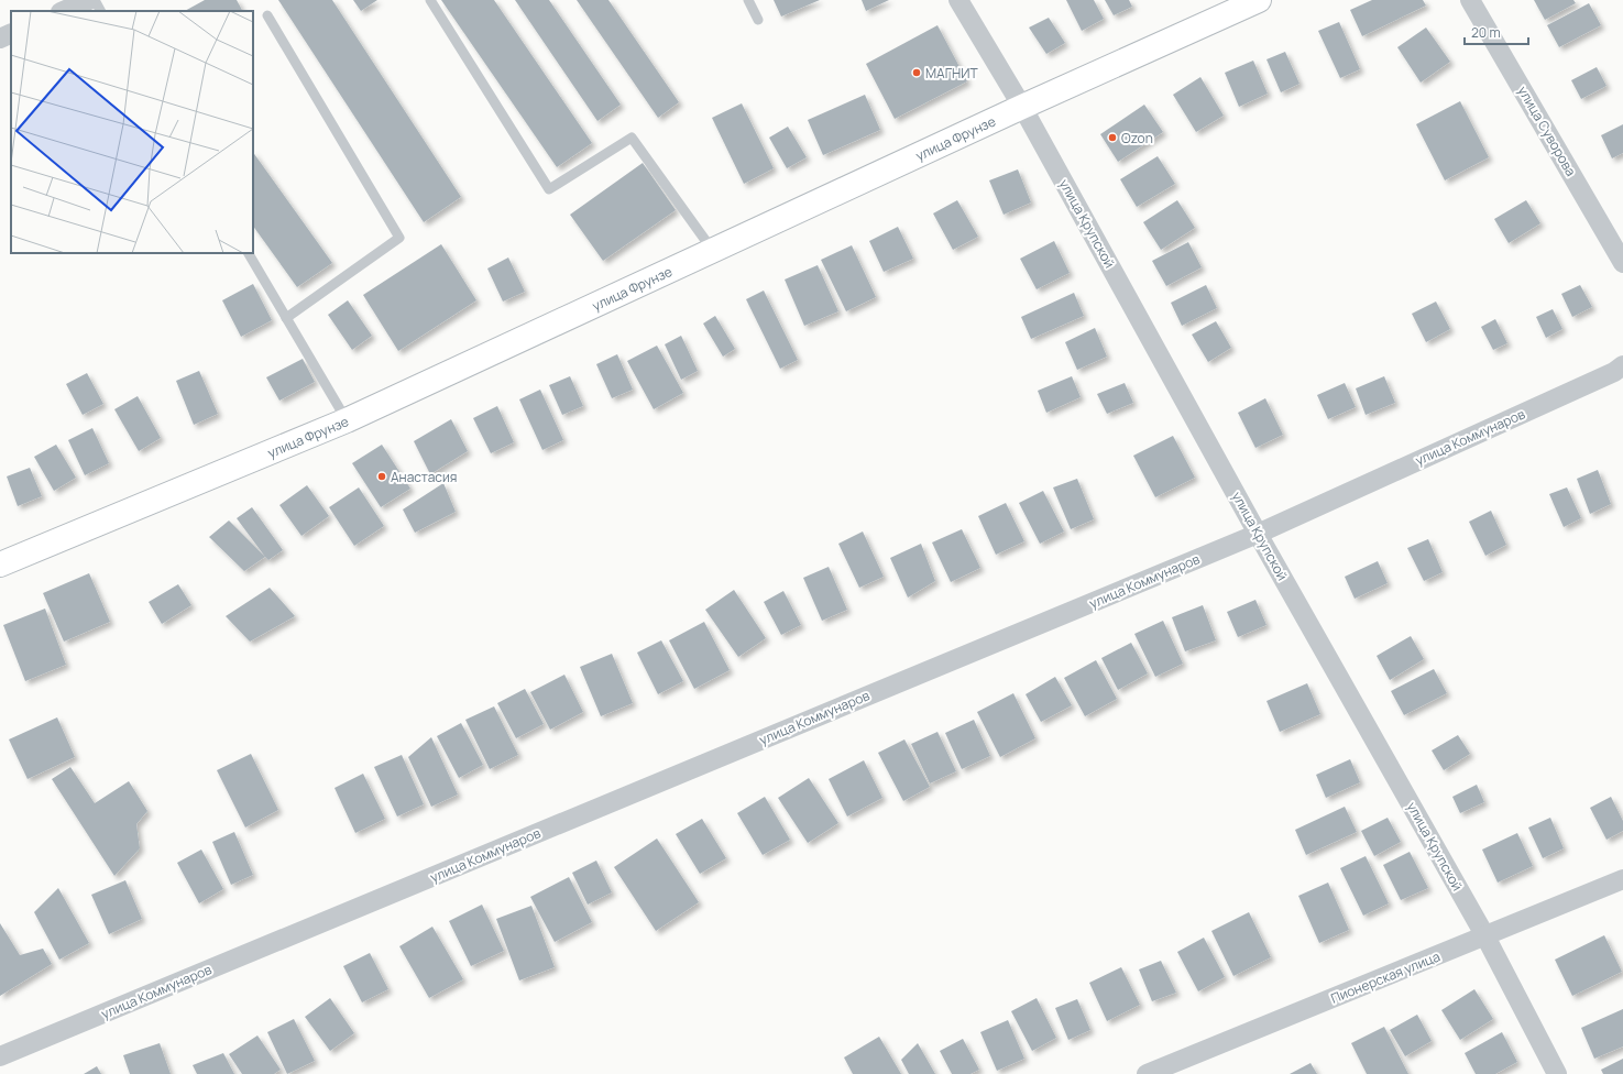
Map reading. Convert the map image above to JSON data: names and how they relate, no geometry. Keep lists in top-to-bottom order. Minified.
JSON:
{"streets":{"main road":["улица Фрунзе"],"street":["улица Суворова","улица Крупской","улица Коммунаров","Пионерская улица"]},"crossings":[["улица Фрунзе","улица Крупской"],["улица Крупской","улица Коммунаров"],["улица Крупской","Пионерская улица"]],"places":["МАГНИТ","Ozon","Анастасия"],"scale_bar":"20 m"}
